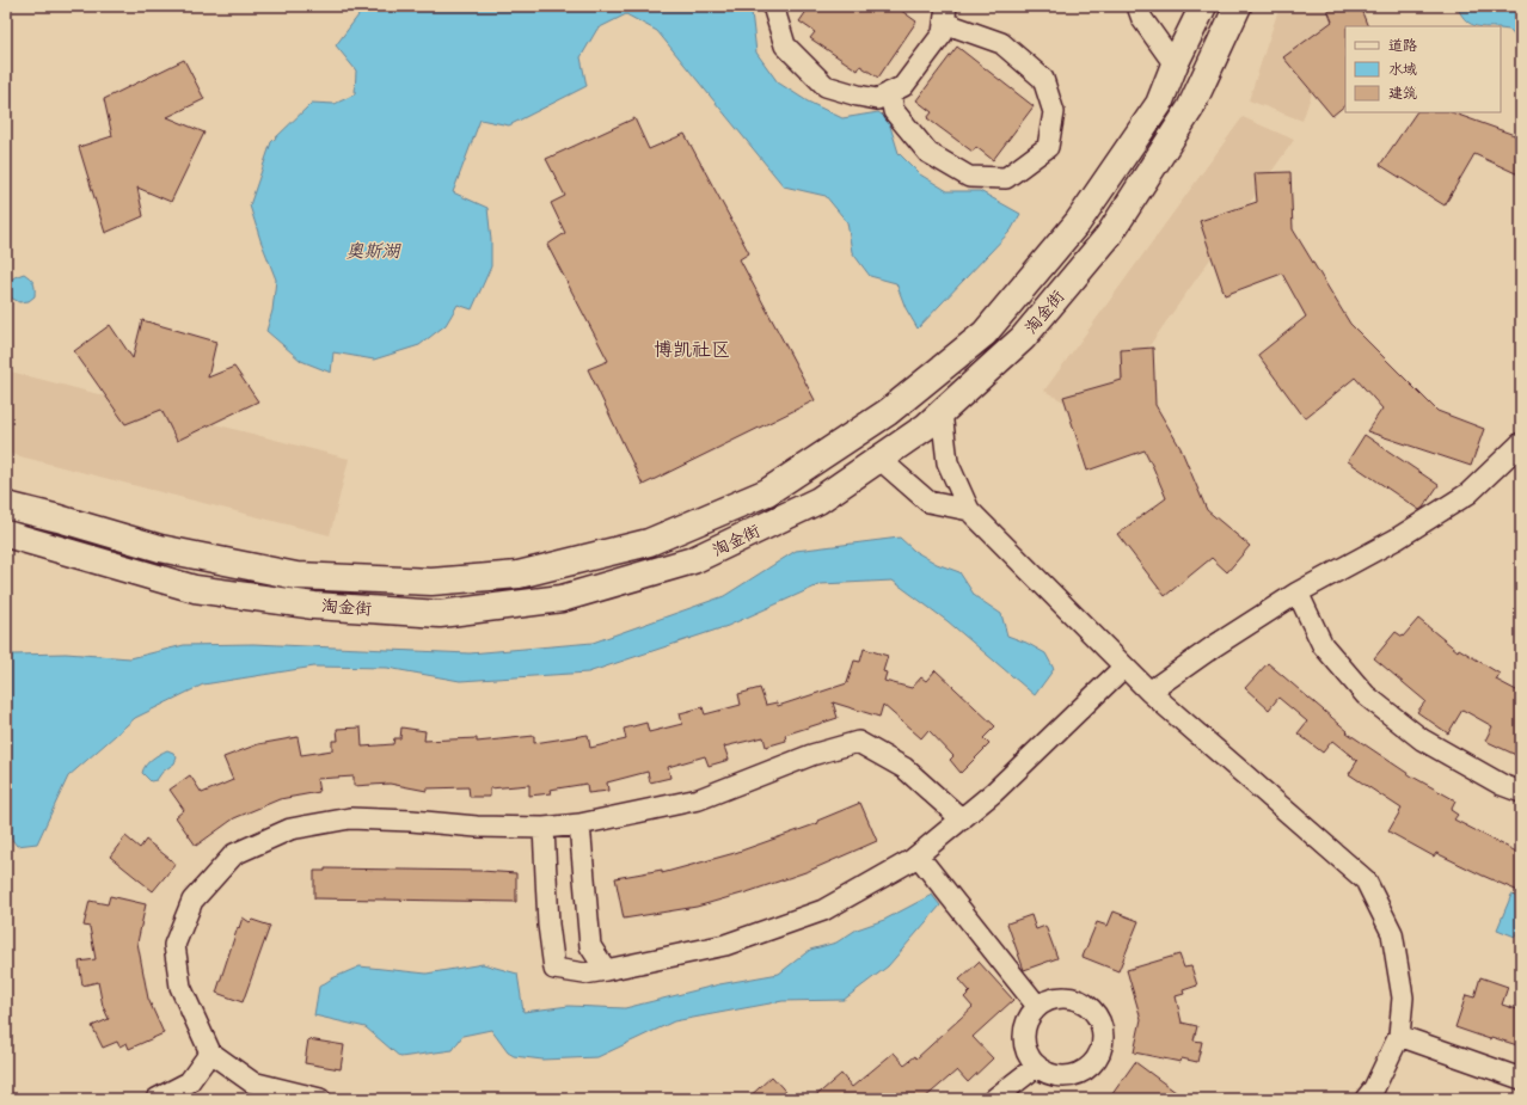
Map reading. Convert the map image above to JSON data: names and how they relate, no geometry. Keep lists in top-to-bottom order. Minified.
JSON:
{"streets":{"street":["淘金街"]},"districts":["博凯社区"],"water":["奥斯湖"],"legend":["道路","水域","建筑"]}
